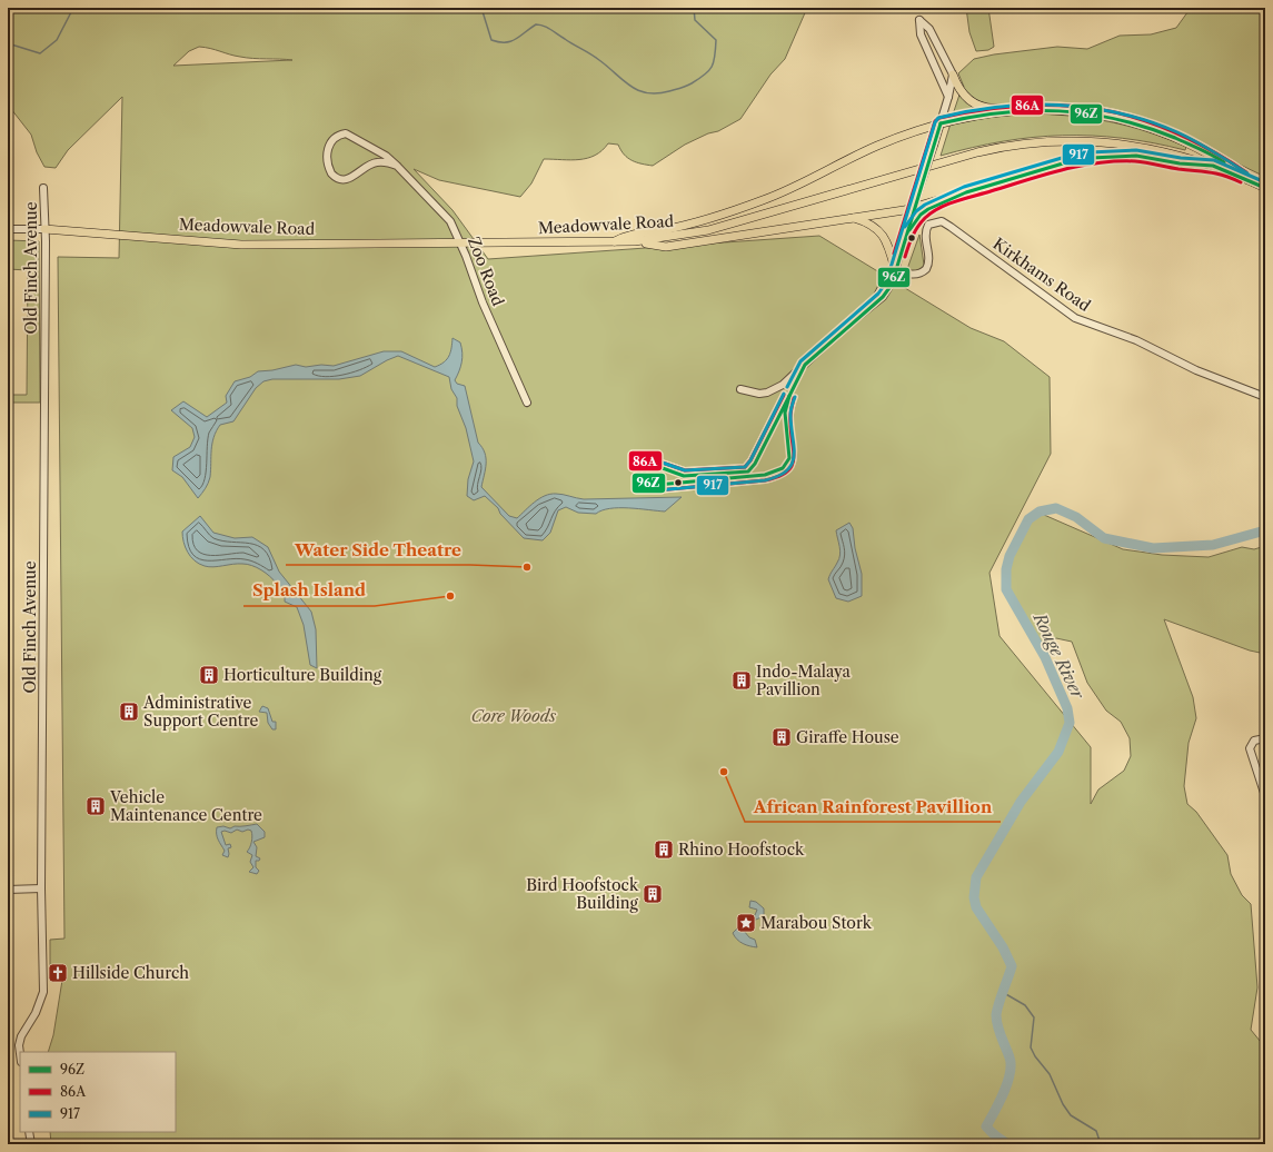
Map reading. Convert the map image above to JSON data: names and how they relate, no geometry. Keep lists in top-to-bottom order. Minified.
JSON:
{"streets":{"main road":["Meadowvale Road"],"street":["Old Finch Avenue","Zoo Road","Kirkhams Road"]},"crossings":[["Meadowvale Road","Old Finch Avenue"],["Meadowvale Road","Zoo Road"]],"water":["Rouge River"],"parks":["Core Woods"],"places":{"other":["Water Side Theatre","Splash Island","African Rainforest Pavillion"],"building":["Horticulture Building","Indo-Malaya Pavillion","Administrative Support Centre","Giraffe House","Vehicle Maintenance Centre","Rhino Hoofstock","Bird Hoofstock Building"],"place":["Marabou Stork"],"church":["Hillside Church"]},"lines":["transit line 917","transit line 86A","transit line 96Z"],"legend":["96Z","86A","917"]}
